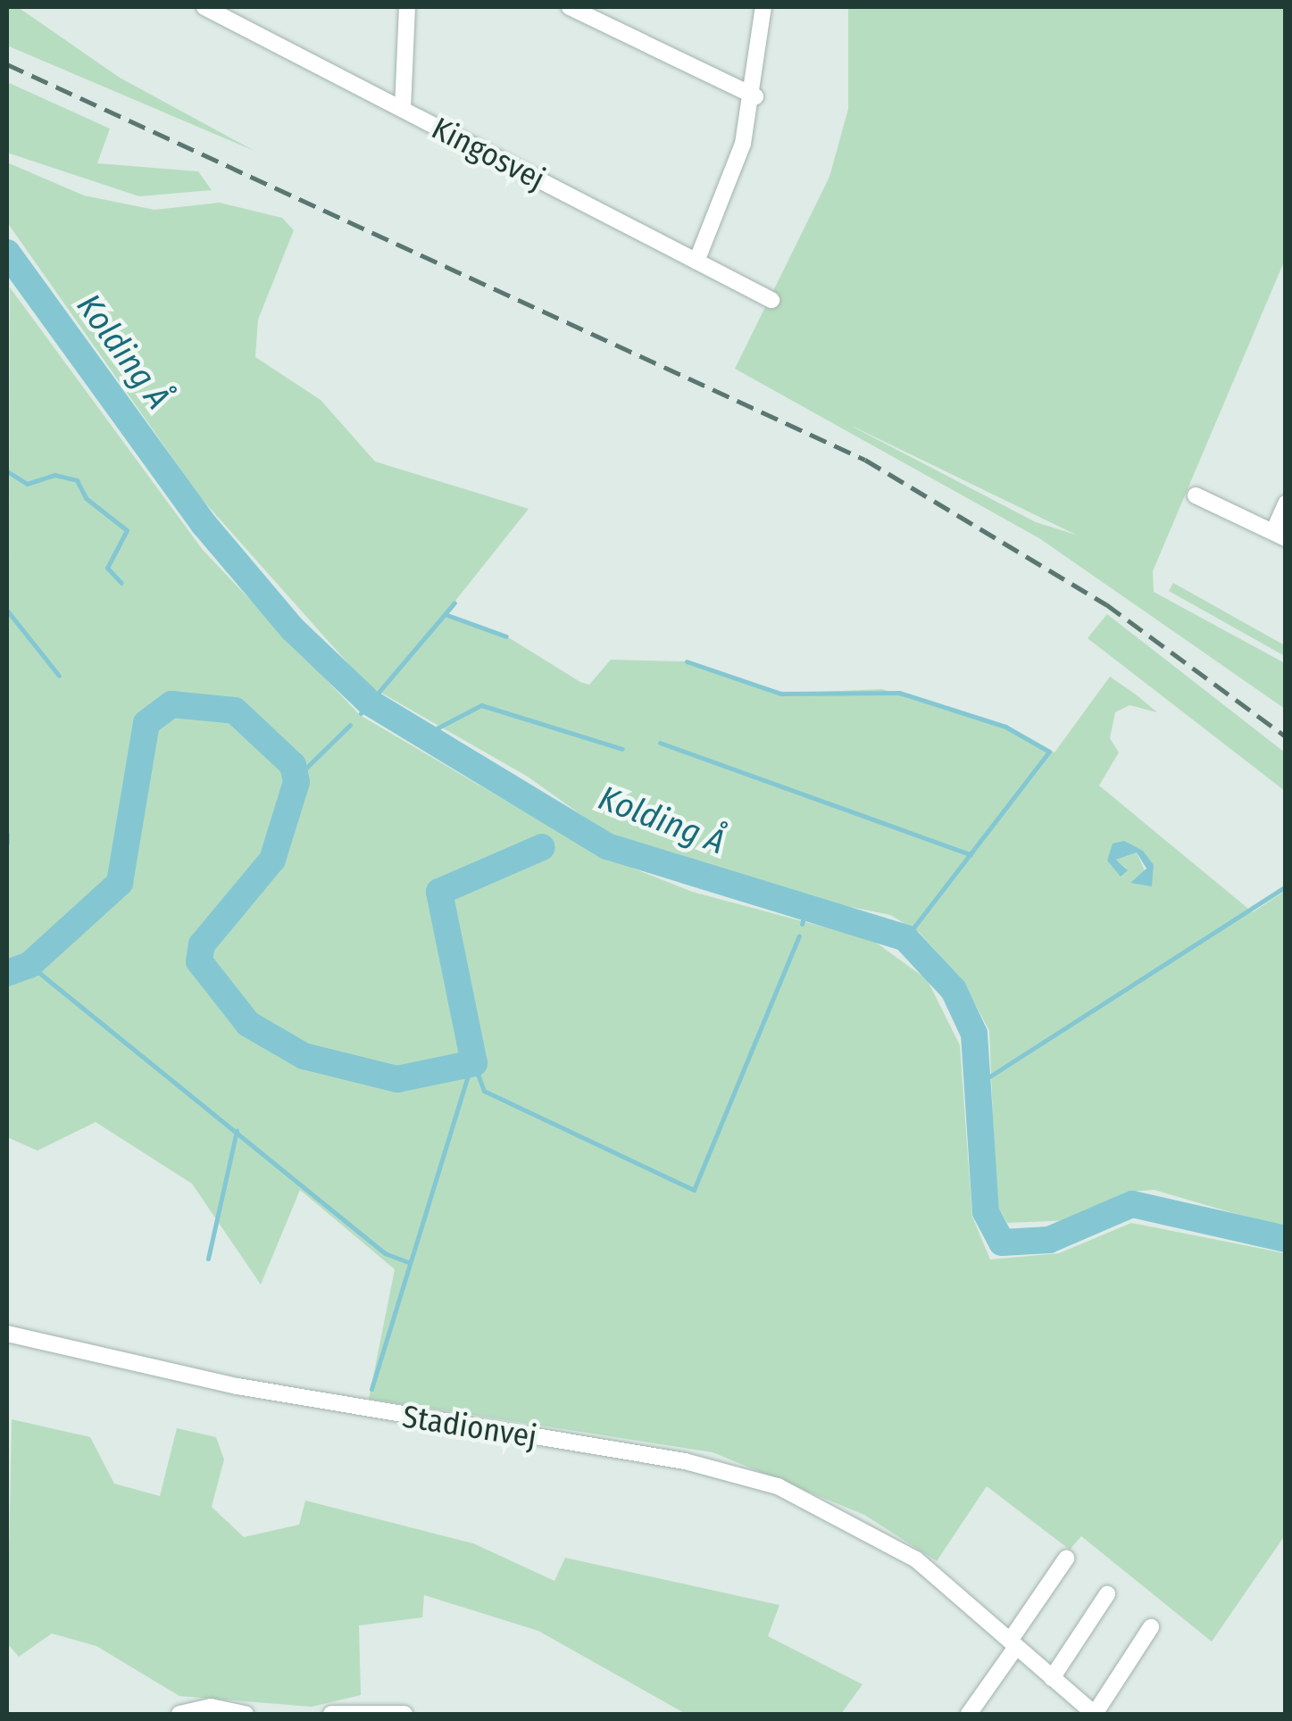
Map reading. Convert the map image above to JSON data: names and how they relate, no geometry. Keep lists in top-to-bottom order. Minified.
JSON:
{"streets":{"street":["Kingosvej","Stadionvej"]},"water":["Kolding Å"]}
